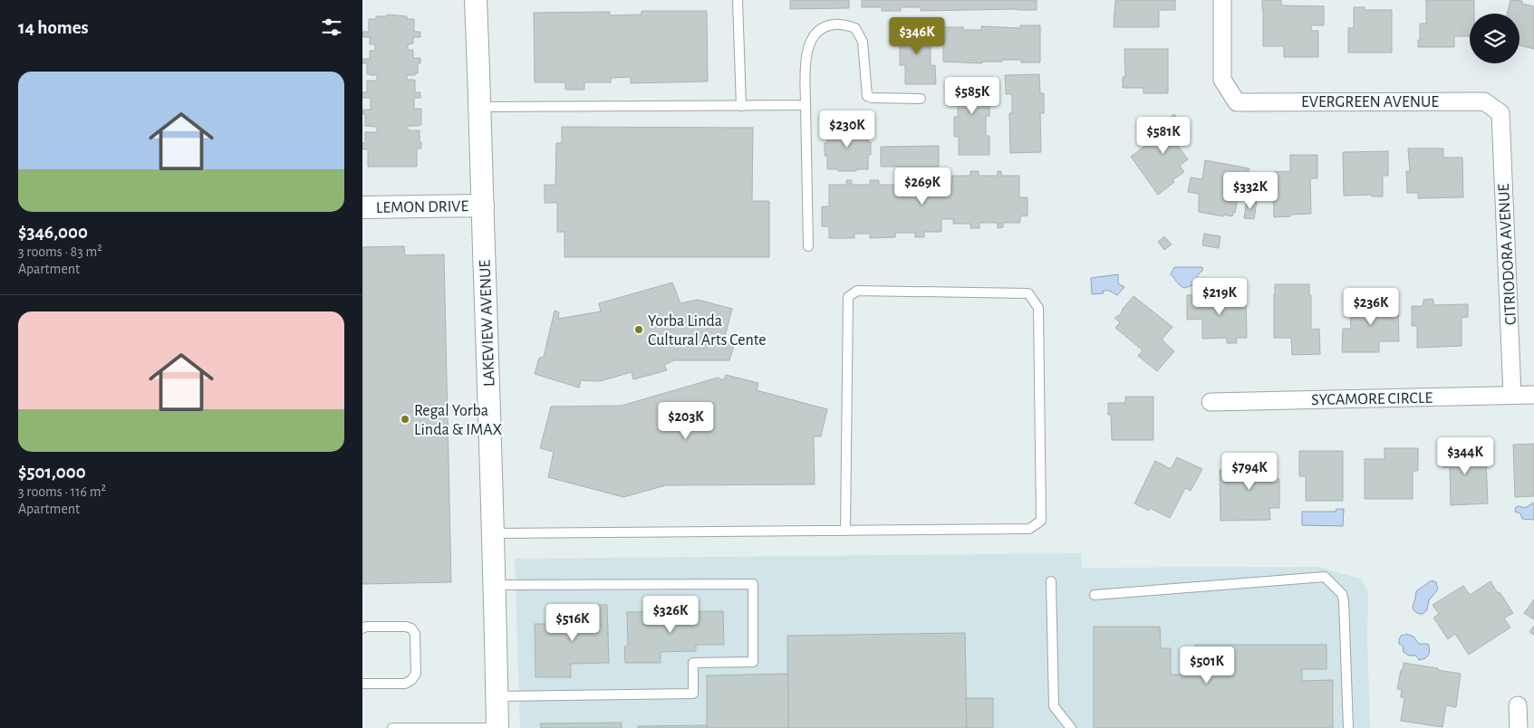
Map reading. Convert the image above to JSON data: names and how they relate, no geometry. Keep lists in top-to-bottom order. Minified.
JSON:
{"streets":{"street":["EVERGREEN AVENUE","LEMON DRIVE","CITRIODORA AVENUE","LAKEVIEW AVENUE","SYCAMORE CIRCLE"]},"crossings":[["EVERGREEN AVENUE","CITRIODORA AVENUE"],["LEMON DRIVE","LAKEVIEW AVENUE"],["CITRIODORA AVENUE","SYCAMORE CIRCLE"]],"places":["Yorba Linda Cultural Arts Cente","Regal Yorba Linda & IMAX"],"page":{"heading":"14 homes","price":["$346K","$585K","$230K","$581K","$269K","$332K","$219K","$236K","$203K","$344K","$794K","$326K","$516K","$501K"],"list":[{"name":"$346,000","note":"3 rooms · 83 m² · Apartment"},{"name":"$501,000","note":"3 rooms · 116 m² · Apartment"}]}}
